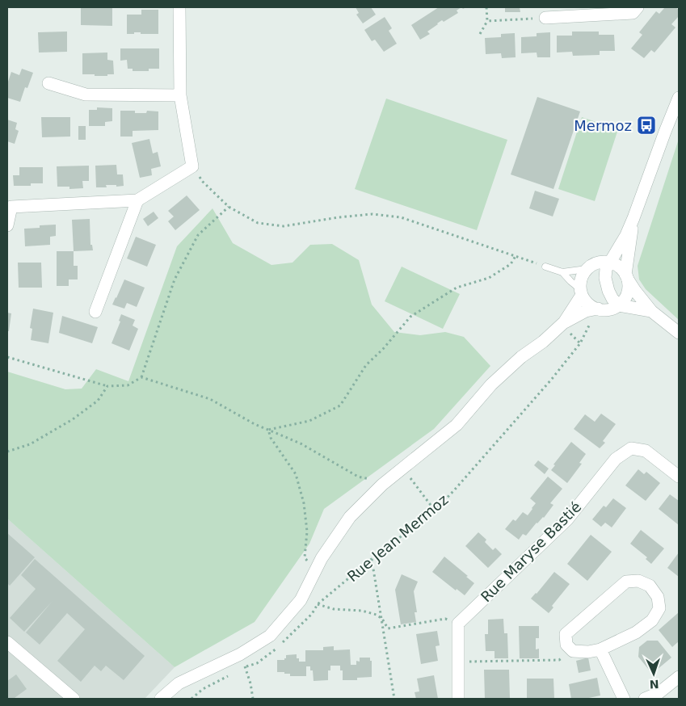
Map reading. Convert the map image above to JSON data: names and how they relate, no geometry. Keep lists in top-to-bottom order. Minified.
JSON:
{"streets":{"street":["Rue Maryse Bastié"],"path":["Rue Jean Mermoz"]},"places":{"bus stop":["Mermoz"]},"north":"bottom"}
